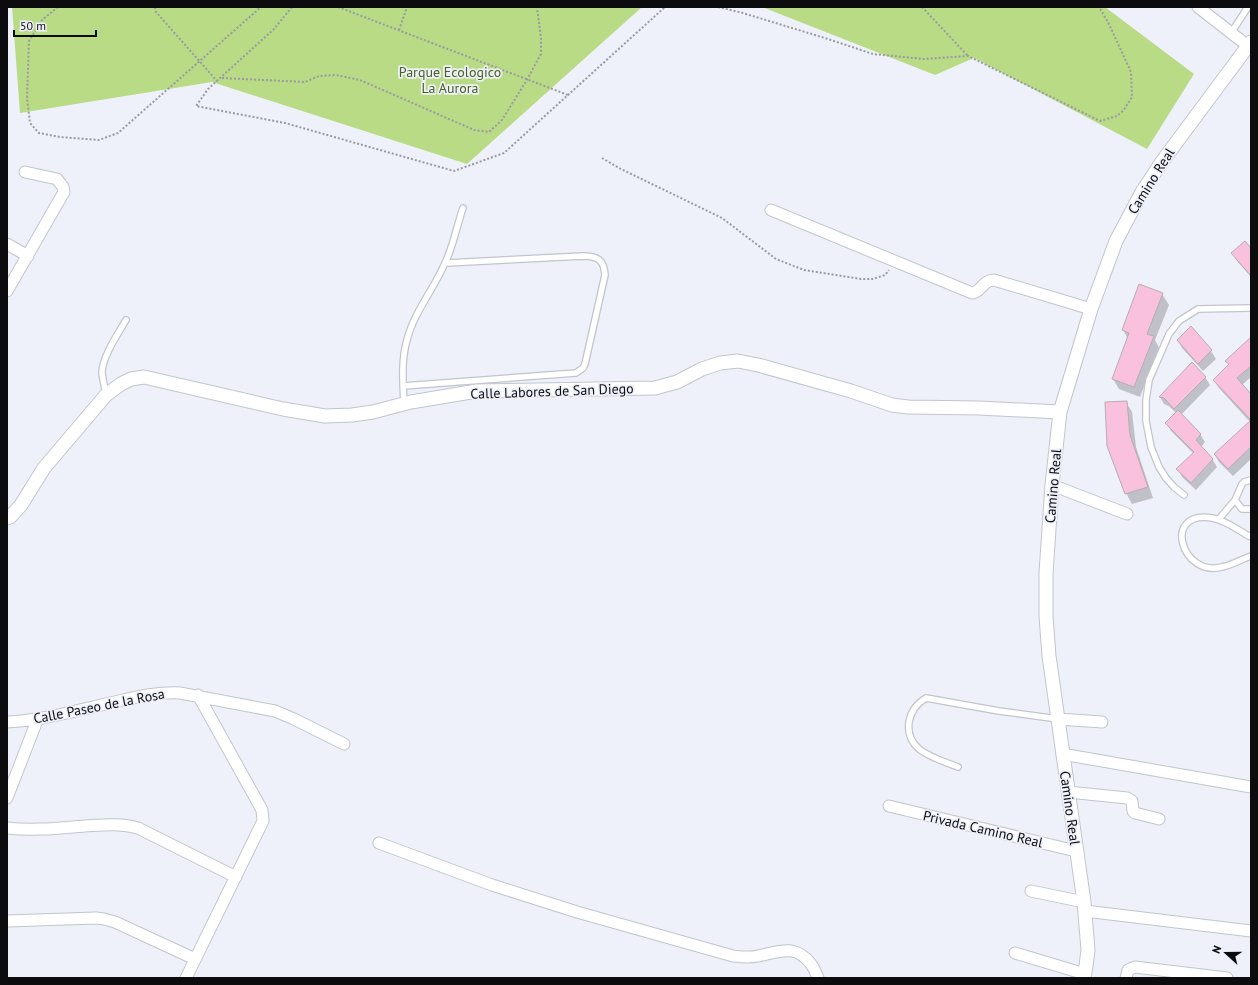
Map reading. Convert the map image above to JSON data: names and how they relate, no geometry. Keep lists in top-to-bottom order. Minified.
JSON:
{"streets":{"street":["Camino Real","Calle Labores de San Diego","Calle Paseo de la Rosa","Privada Camino Real"]},"crossings":[["Camino Real","Calle Labores de San Diego"],["Camino Real","Privada Camino Real"]],"parks":["Parque Ecologico La Aurora"],"scale_bar":"50 m","north":"left"}
